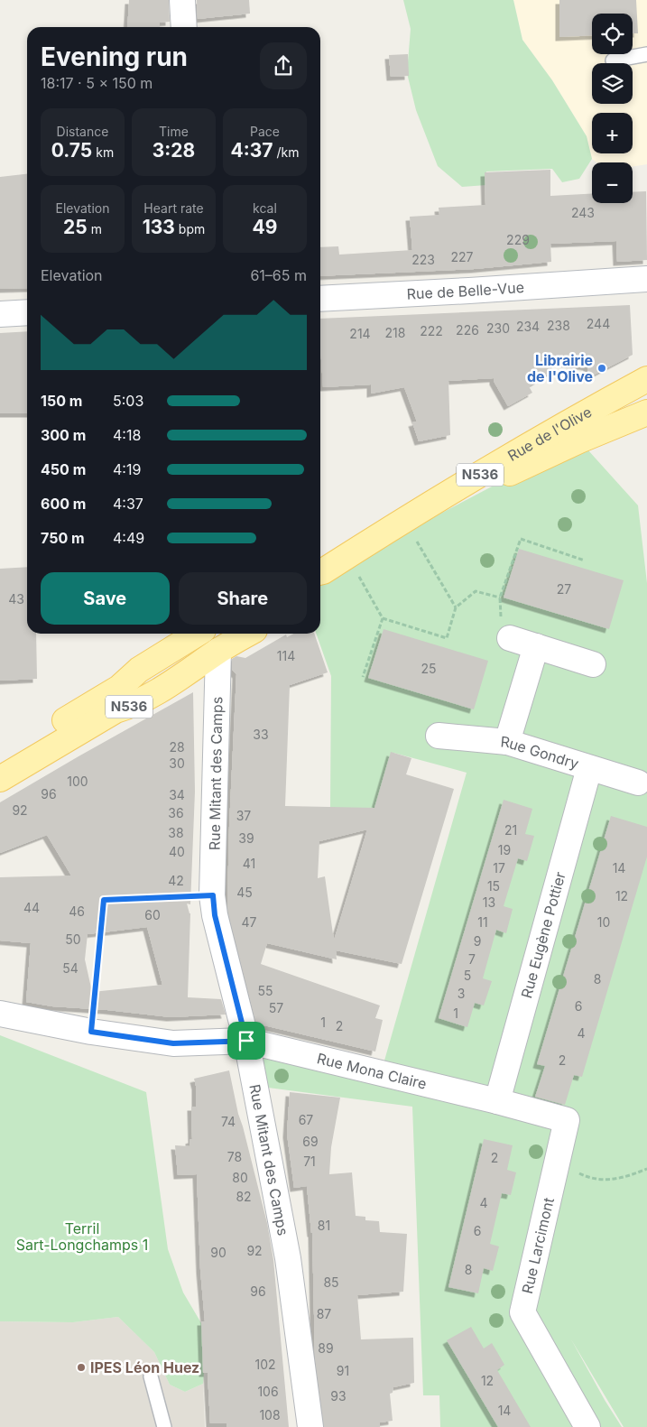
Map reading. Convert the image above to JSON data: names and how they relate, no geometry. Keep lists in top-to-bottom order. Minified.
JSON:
{"streets":{"main road":["Rue de l'Olive","N536"],"street":["Rue de Belle-Vue","Rue Gondry","Rue Mitant des Camps","Rue Eugène Pottier","Rue Mona Claire","Rue Larcimont"]},"crossings":[["N536","Rue Mitant des Camps"],["Rue Gondry","Rue Eugène Pottier"],["Rue Mitant des Camps","Rue Mona Claire"],["Rue Eugène Pottier","Rue Mona Claire"],["Rue Eugène Pottier","Rue Larcimont"],["Rue Mona Claire","Rue Larcimont"]],"parks":["Terril Sart-Longchamps 1"],"places":["Librairie de l'Olive","IPES Léon Huez"],"house_numbers":["243","229","227","223","244","238","234","230","226","222","218","214","27","43","114","25","33","28","30","100","96","34","92","36","37","21","38","39","19","40","41","17","14","42","15","45","12","13","44","46","60","47","11","10","50","9","7","54","5","8","55","3","6","57","1","1","2","4","2","67","74","69","78","2","71","80","82","4","81","6","92","90","8","85","96","87","89","102","91","12","106","93","14","108"],"page":{"map_buttons":["+","−"],"heading":["Evening run","18:17 · 5 × 150 m"],"stats":[["Distance","0.75 km"],["Time","3:28"],["Pace","4:37 /km"],["Elevation","25 m"],["Heart rate","133 bpm"],["kcal","49"]],"chart":["Elevation","61–65 m"],"list":[{"name":"150 m","note":"5:03"},{"name":"300 m","note":"4:18"},{"name":"450 m","note":"4:19"},{"name":"600 m","note":"4:37"},{"name":"750 m","note":"4:49"}],"buttons":["Save","Share"]}}
